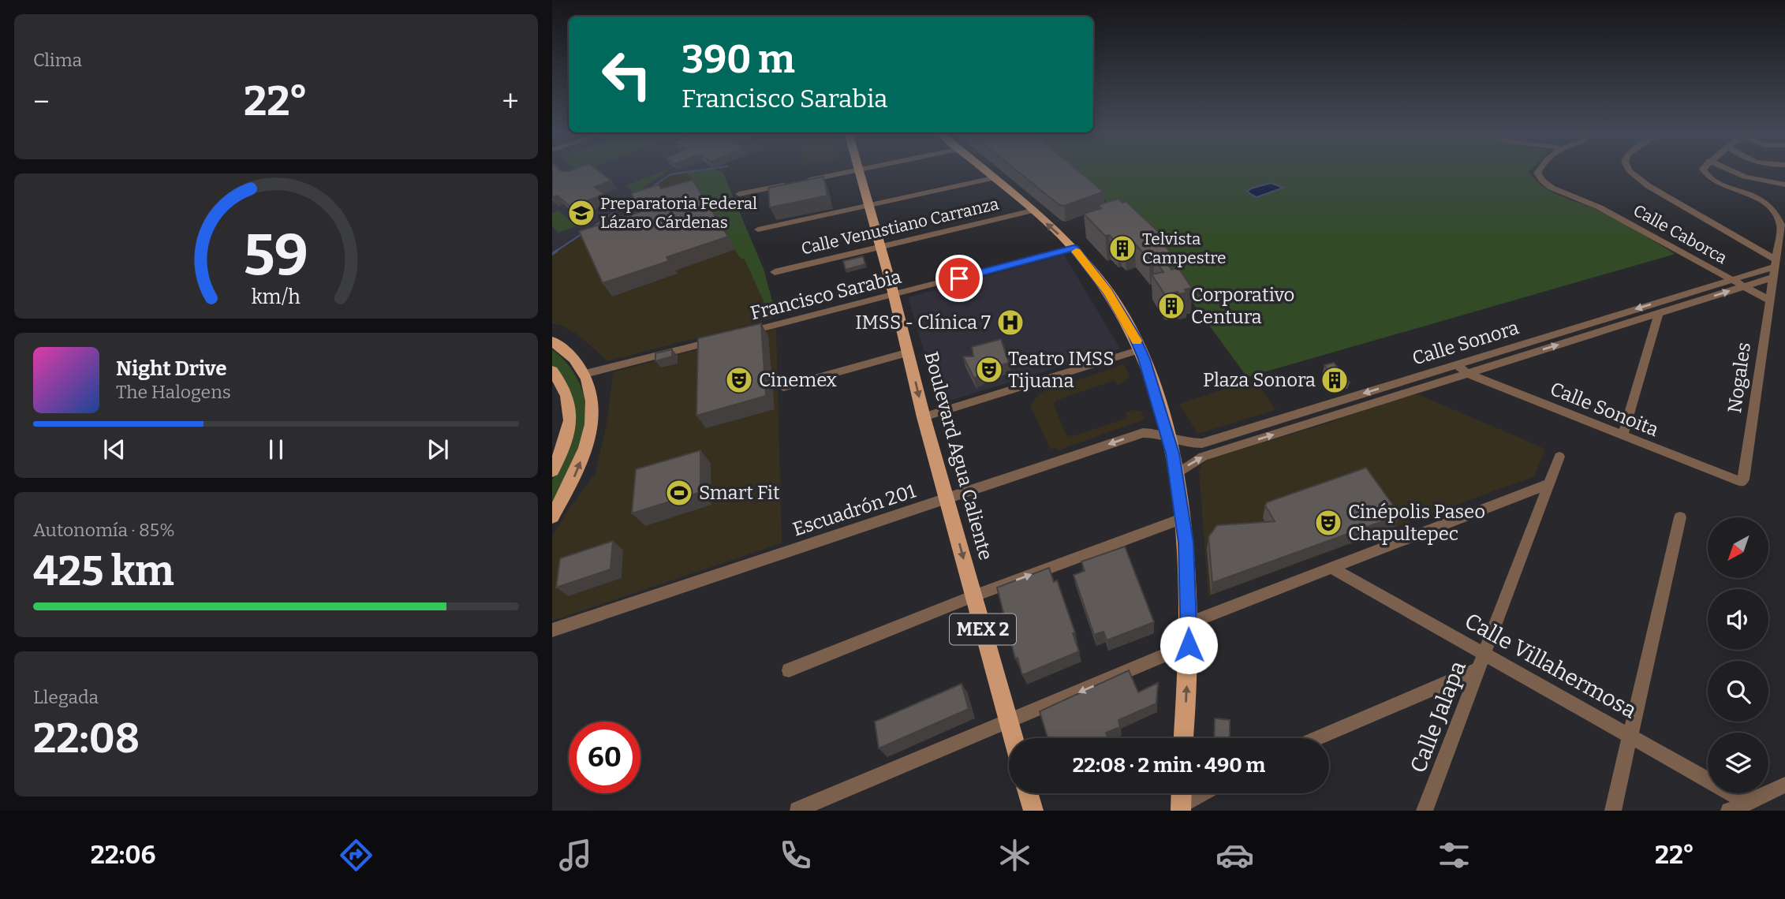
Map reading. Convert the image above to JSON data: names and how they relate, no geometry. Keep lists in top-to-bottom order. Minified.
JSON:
{"streets":{"main road":["Boulevard Agua Caliente","MEX 2"],"street":["Calle Venustiano Carranza","Calle Caborca","Francisco Sarabia","Calle Sonora","Nogales","Calle Sonoita","Escuadrón 201","Calle Villahermosa","Calle Jalapa"]},"crossings":[["Calle Venustiano Carranza","Boulevard Agua Caliente"],["Calle Caborca","Calle Sonora"],["Calle Caborca","Nogales"],["Francisco Sarabia","Boulevard Agua Caliente"],["Calle Sonora","Nogales"],["Calle Sonora","Calle Sonoita"],["Calle Sonora","Escuadrón 201"],["Nogales","Calle Sonoita"],["Boulevard Agua Caliente","Escuadrón 201"],["Calle Villahermosa","Calle Jalapa"]],"places":{"school or university":["Preparatoria Federal Lázaro Cárdenas"],"building":["Telvista Campestre","Corporativo Centura","Plaza Sonora"],"hospital":["IMSS - Clínica 7"],"theatre":["Teatro IMSS Tijuana","Cinemex","Cinépolis Paseo Chapultepec"],"sports":["Smart Fit"]},"north":"bottom left","page":{"tile":["Clima",["Autonomía · 85%","425 km"],["Llegada","22:08"]],"turn":["390 m","Francisco Sarabia"],"heat":["−","22°","+"],"song":["Night Drive","The Halogens"],"limit":"60","trip":"22:08 · 2 min · 490 m","tabs":["22:06","22°"],"gauge":["59","km/h"]}}
